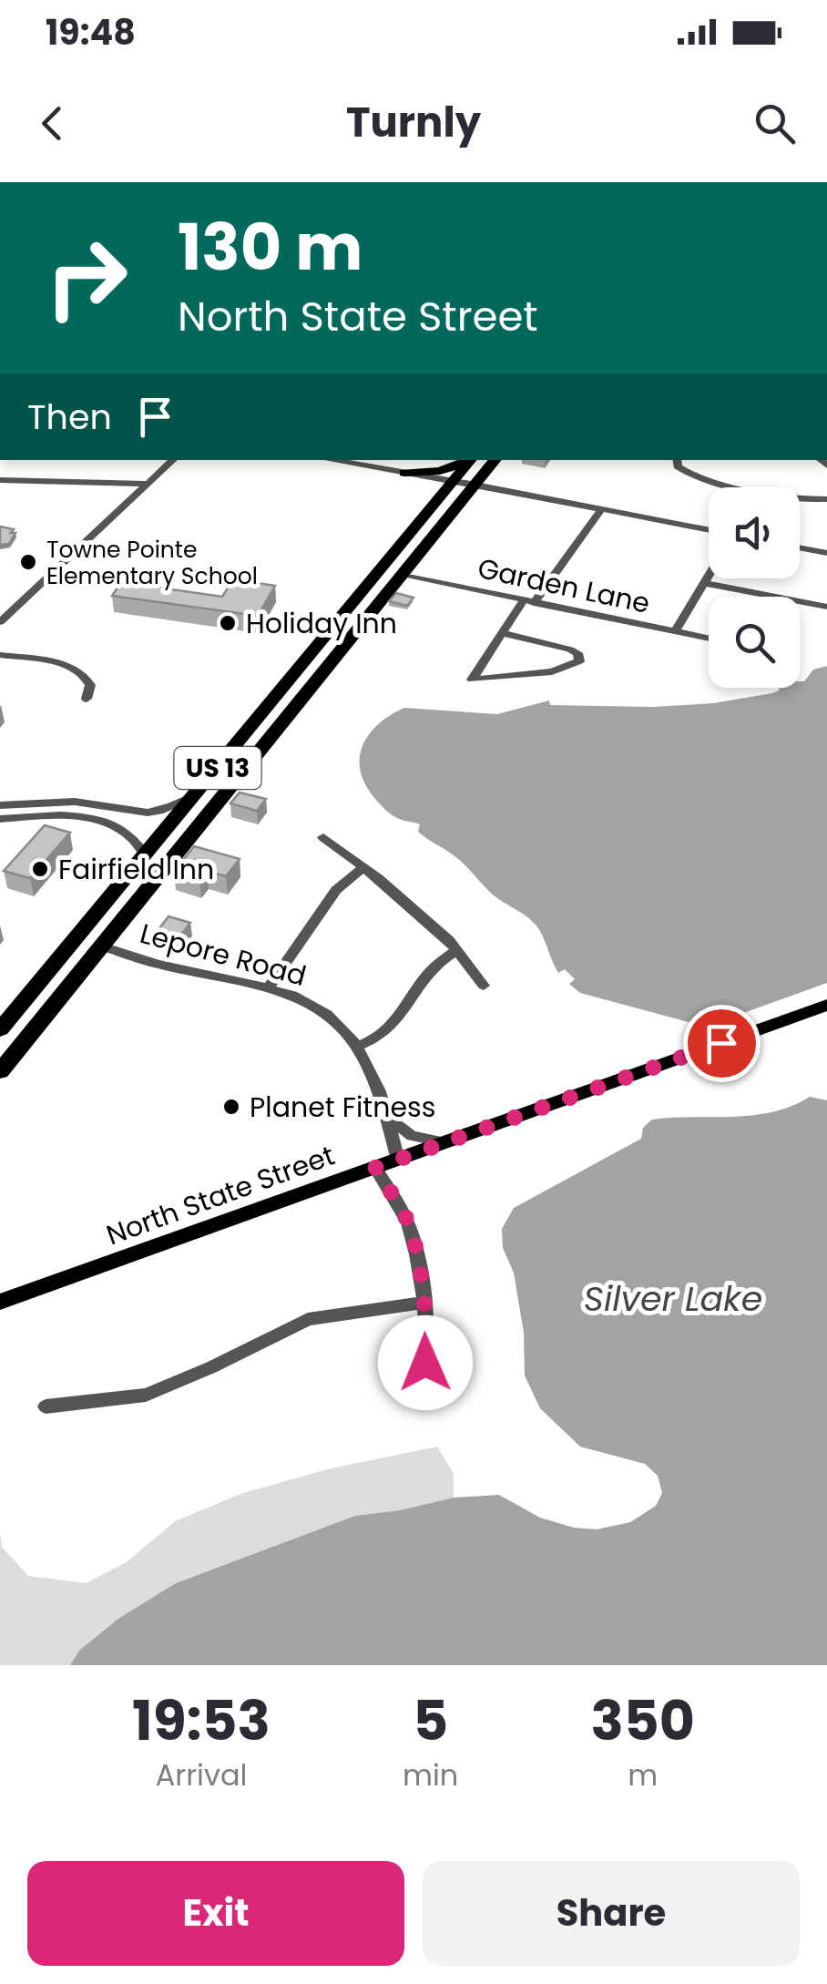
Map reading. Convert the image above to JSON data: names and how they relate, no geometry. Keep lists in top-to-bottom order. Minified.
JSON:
{"streets":{"highway":["US 13"],"main road":["North State Street"],"street":["Garden Lane","Lepore Road"]},"crossings":[["Garden Lane","US 13"],["US 13","Lepore Road"],["Lepore Road","North State Street"]],"water":["Silver Lake"],"places":["Towne Pointe Elementary School","Holiday Inn","Fairfield Inn","Planet Fitness"],"page":{"status":"19:48","header":"Turnly","turn":["130 m","North State Street"],"then":"Then","eta":["19:53","Arrival","5","min","350","m"],"buttons":["Exit","Share"]}}
